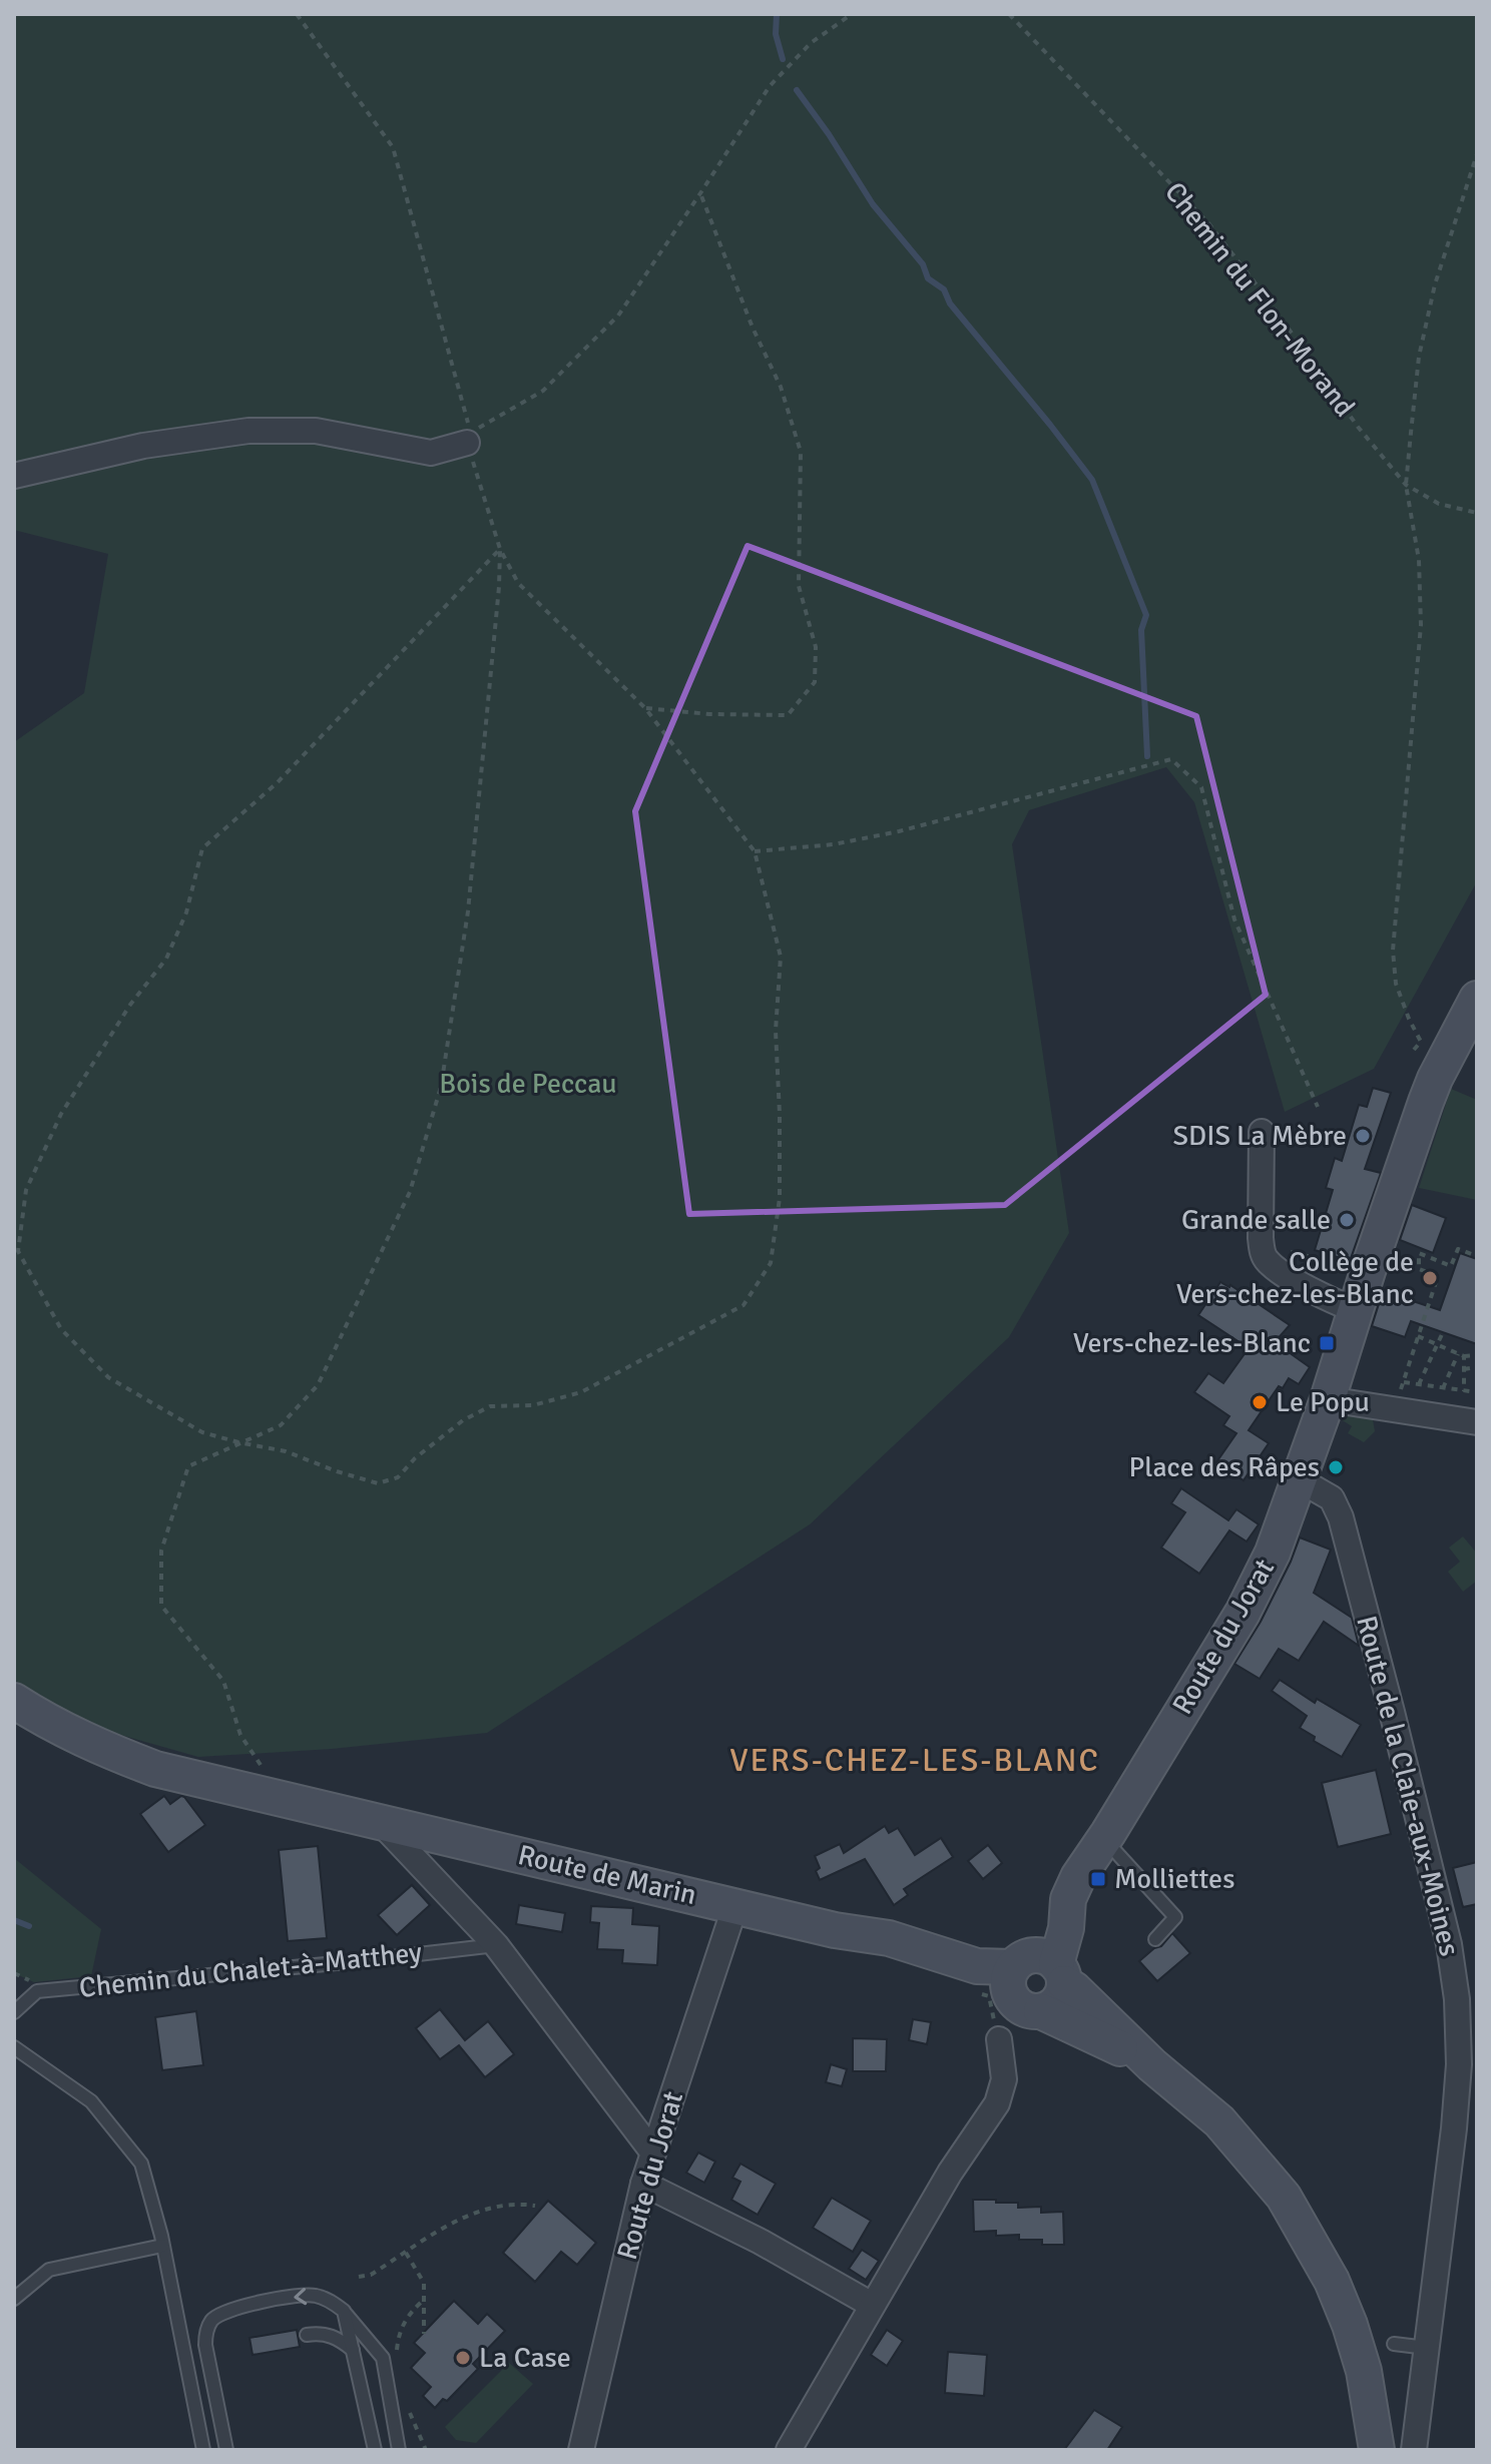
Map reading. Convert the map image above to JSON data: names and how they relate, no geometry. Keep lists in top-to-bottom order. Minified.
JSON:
{"streets":{"main road":["Route du Jorat","Route de Marin"],"street":["Route de la Claie-aux-Moines"],"lane":["Chemin du Chalet-à-Matthey"],"path":["Chemin du Flon-Morand"]},"crossings":[["Route du Jorat","Route de la Claie-aux-Moines"],["Route du Jorat","Route de Marin"]],"districts":["VERS-CHEZ-LES-BLANC"],"parks":["Bois de Peccau"],"places":{"other":["SDIS La Mèbre","Grande salle","Collège de Vers-chez-les-Blanc","Le Popu","Place des Râpes","La Case"],"transit":["Vers-chez-les-Blanc","Molliettes"]}}
